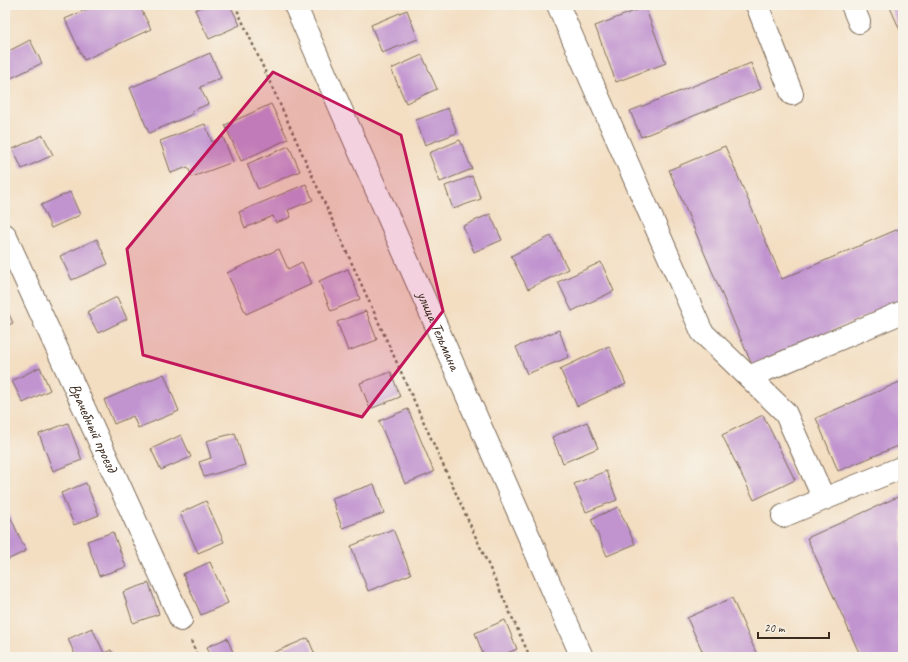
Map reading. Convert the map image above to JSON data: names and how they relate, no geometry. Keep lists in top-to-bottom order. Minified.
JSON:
{"streets":{"street":["улица Тельмана","Врачебный проезд"]},"scale_bar":"20 m"}
